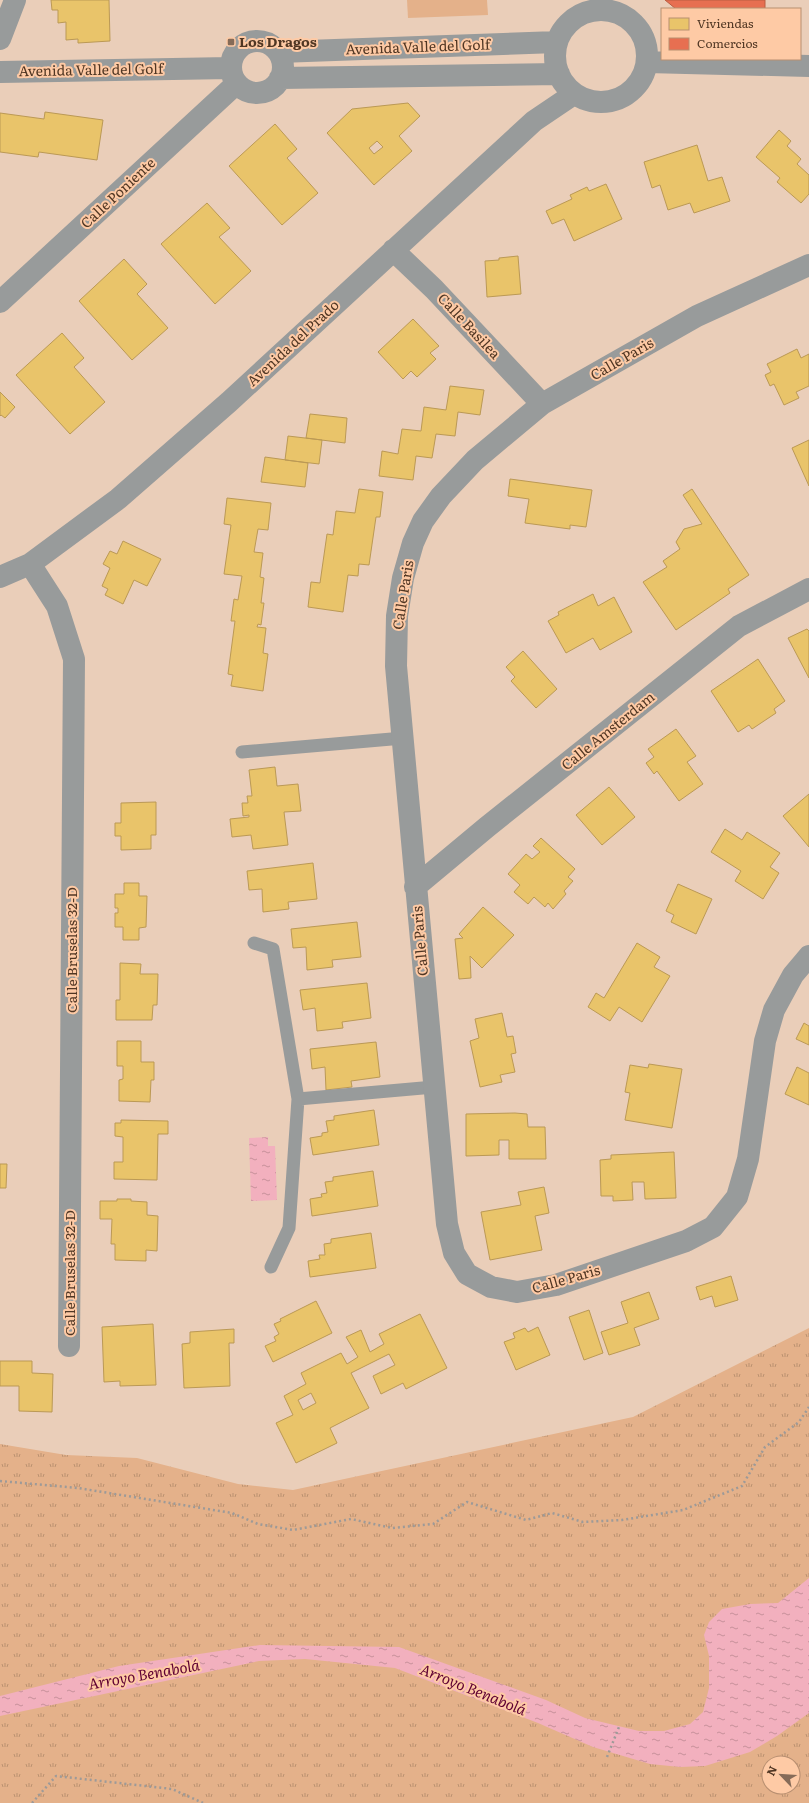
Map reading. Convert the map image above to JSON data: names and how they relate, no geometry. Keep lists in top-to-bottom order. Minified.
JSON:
{"streets":{"street":["Avenida Valle del Golf","Calle Poniente","Calle Basilea","Avenida del Prado","Calle Paris","Calle Amsterdam","Calle Bruselas 32-D"]},"crossings":[["Avenida Valle del Golf","Calle Poniente"],["Avenida Valle del Golf","Avenida del Prado"],["Calle Basilea","Avenida del Prado"],["Calle Basilea","Calle Paris"],["Avenida del Prado","Calle Bruselas 32-D"],["Calle Paris","Calle Amsterdam"]],"water":["Arroyo Benabolá"],"places":{"transit":["Los Dragos"]},"legend":["Viviendas","Comercios"],"north":"top left"}
